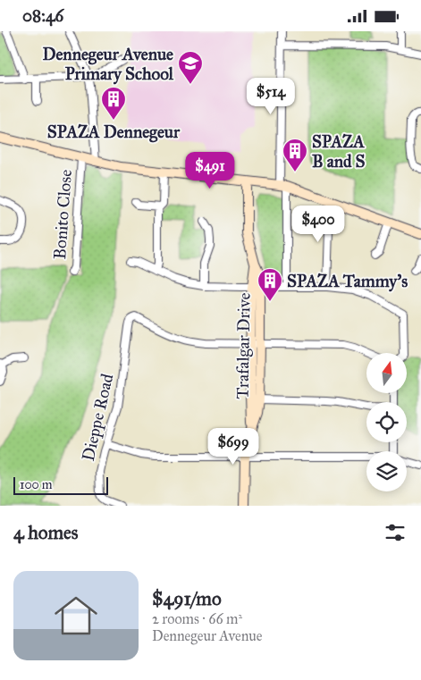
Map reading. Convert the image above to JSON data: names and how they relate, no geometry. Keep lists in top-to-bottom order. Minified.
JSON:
{"streets":{"street":["Bonito Close","Trafalgar Drive","Dieppe Road"]},"crossings":[["Trafalgar Drive","Dieppe Road"]],"places":{"school or university":["Dennegeur Avenue Primary School"],"building":["SPAZA Dennegeur","SPAZA B and S","SPAZA Tammy's"]},"scale_bar":"100 m","north":"top","page":{"status":"08:46","price":["$514","$491","$400","$699"],"scale":"100 m","heading":"4 homes","list":[{"name":"$491/mo","note":"2 rooms · 66 m² · Dennegeur Avenue"}]}}
